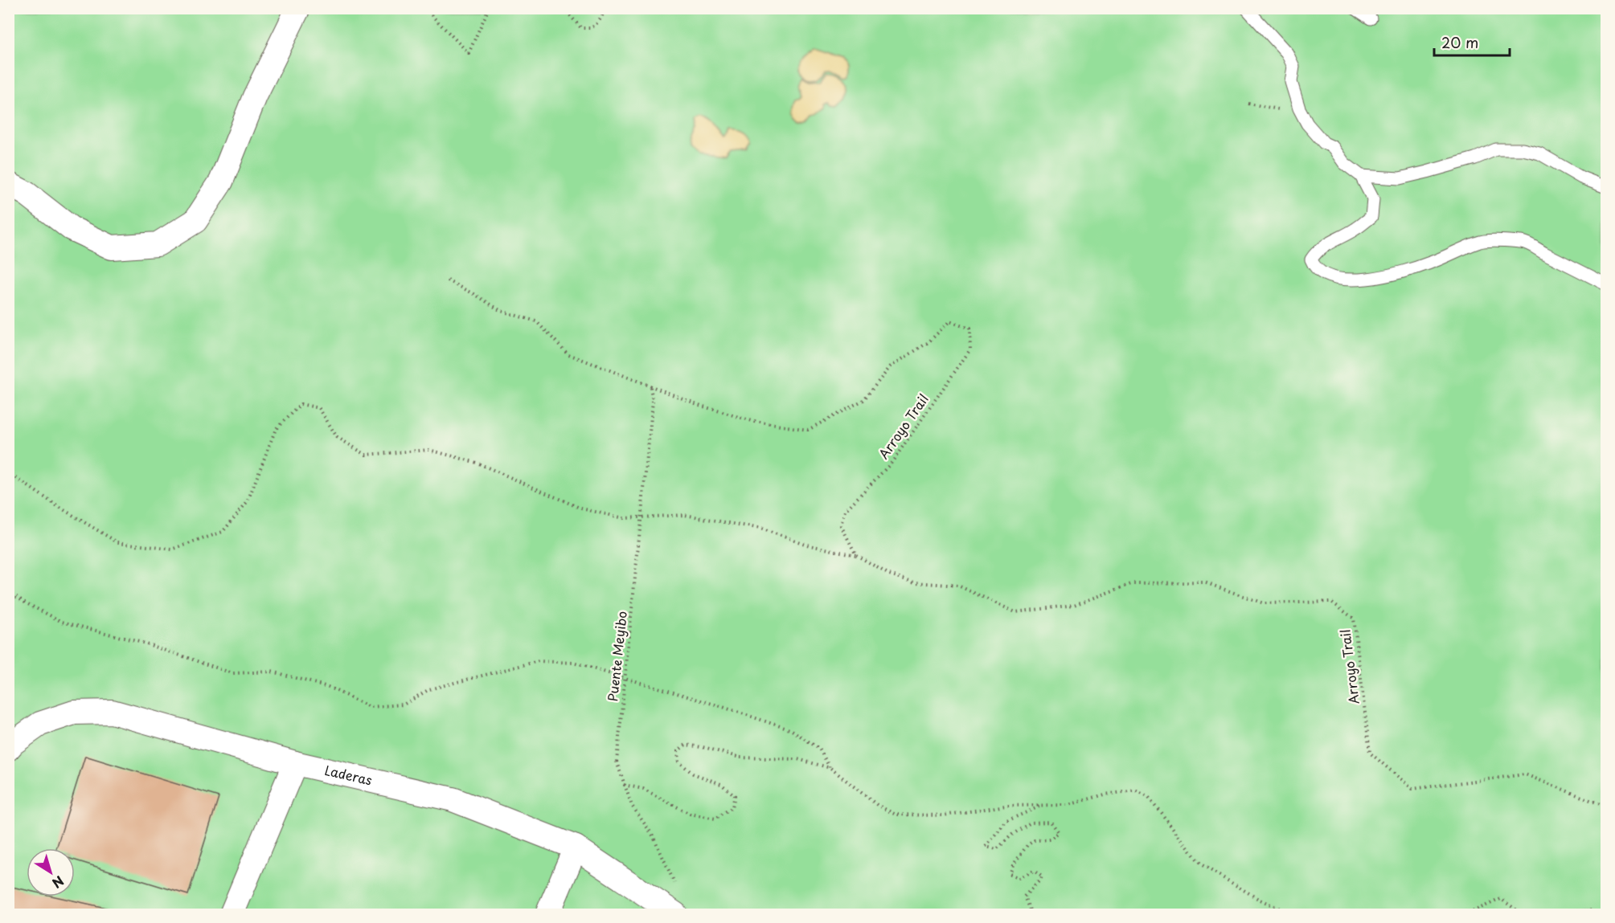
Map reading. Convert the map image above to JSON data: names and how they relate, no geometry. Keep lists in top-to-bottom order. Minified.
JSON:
{"streets":{"street":["Laderas"],"path":["Arroyo Trail","Puente Meyibo"]},"crossings":[["Arroyo Trail","Puente Meyibo"]],"scale_bar":"20 m","north":"bottom right"}
